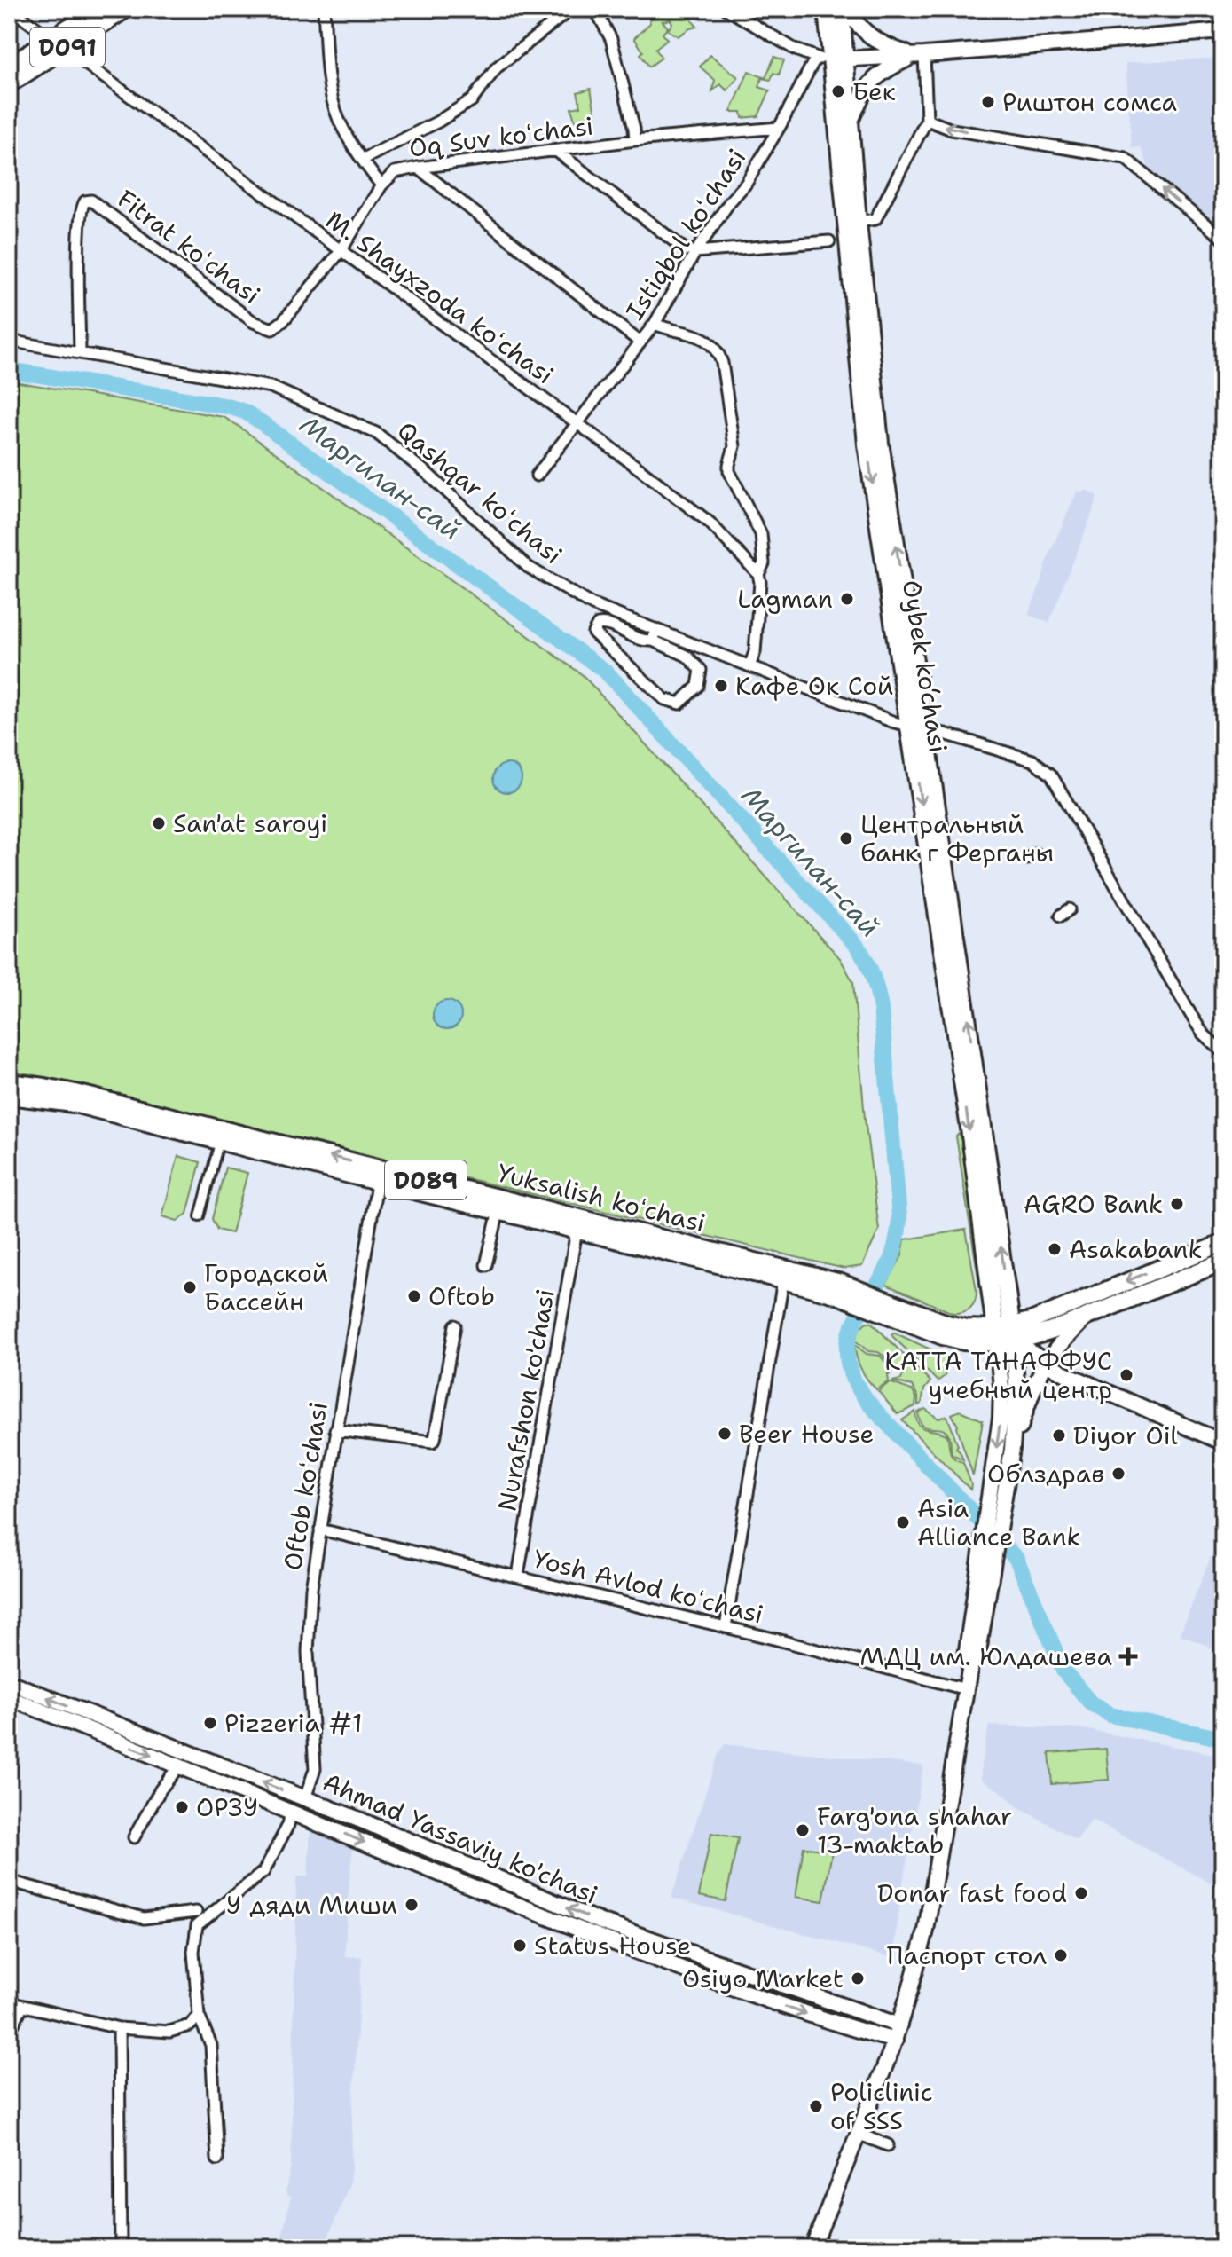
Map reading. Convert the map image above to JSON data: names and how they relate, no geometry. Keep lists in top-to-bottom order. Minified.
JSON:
{"streets":{"main road":["D091","Oybek ko‘chasi","D089","Yuksalish koʻchasi","Ahmad Yassaviy ko'chasi"],"street":["Oq Suv koʻchasi","Istiqbol koʻchasi","Fitrat koʻchasi","M. Shayxzoda koʻchasi","Qashqar koʻchasi","Nurafshon ko'chasi","Oftob koʻchasi","Yosh Avlod koʻchasi"]},"crossings":[["D091","M. Shayxzoda koʻchasi"],["Oq Suv koʻchasi","Istiqbol koʻchasi"],["Istiqbol koʻchasi","M. Shayxzoda koʻchasi"],["Istiqbol koʻchasi","Oybek ko‘chasi"],["Fitrat koʻchasi","M. Shayxzoda koʻchasi"],["Fitrat koʻchasi","Qashqar koʻchasi"],["Qashqar koʻchasi","Oybek ko‘chasi"],["Oybek ko‘chasi","Yuksalish koʻchasi"],["Yuksalish koʻchasi","Nurafshon ko'chasi"],["Yuksalish koʻchasi","Oftob koʻchasi"],["Nurafshon ko'chasi","Yosh Avlod koʻchasi"],["Oftob koʻchasi","Yosh Avlod koʻchasi"],["Oftob koʻchasi","Ahmad Yassaviy ko'chasi"]],"water":["Маргилан-сай"],"places":{"other":["Бек","Риштон сомса","Lagman","Кафе Ок Сой","San'at saroyi","Центральный банк г Ферганы","AGRO Bank","Asakabank","Городской Бассейн","Oftob","КАТТА ТАНАФФУС учебный центр","Beer House","Diyor Oil","Облздрав","Asia Alliance Bank","Pizzeria #1","ОРЗУ","Farg'ona shahar 13-maktab","Donar fast food","У дяди Миши","Status House","Паспорт стол","Osiyo Market","Policlinic of SSS"],"health":["МДЦ им. Юлдашева"]}}
